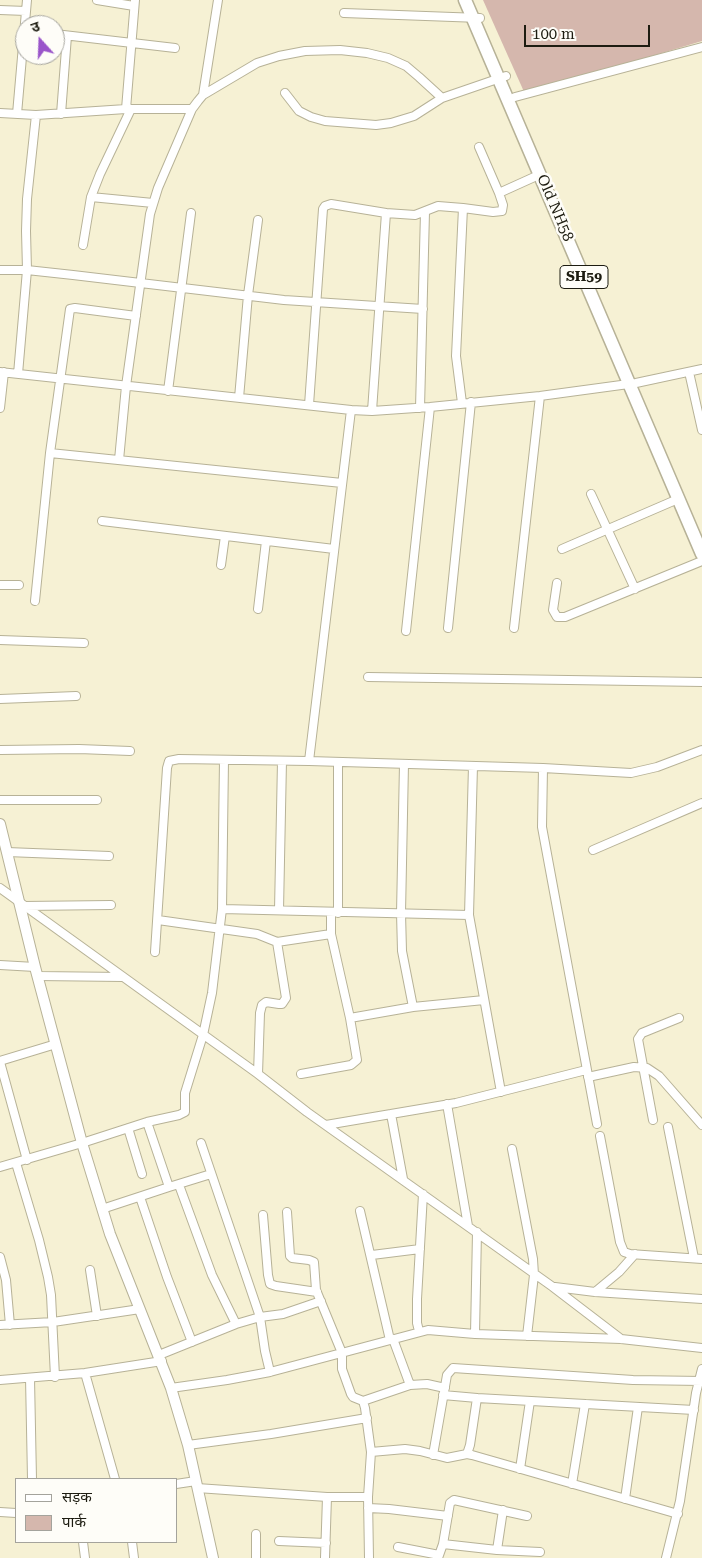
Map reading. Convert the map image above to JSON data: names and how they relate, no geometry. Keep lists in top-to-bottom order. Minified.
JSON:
{"streets":{"main road":["Old NH58","SH59"]},"legend":["सड़क","पार्क"],"scale_bar":"100 m","north":"top"}
